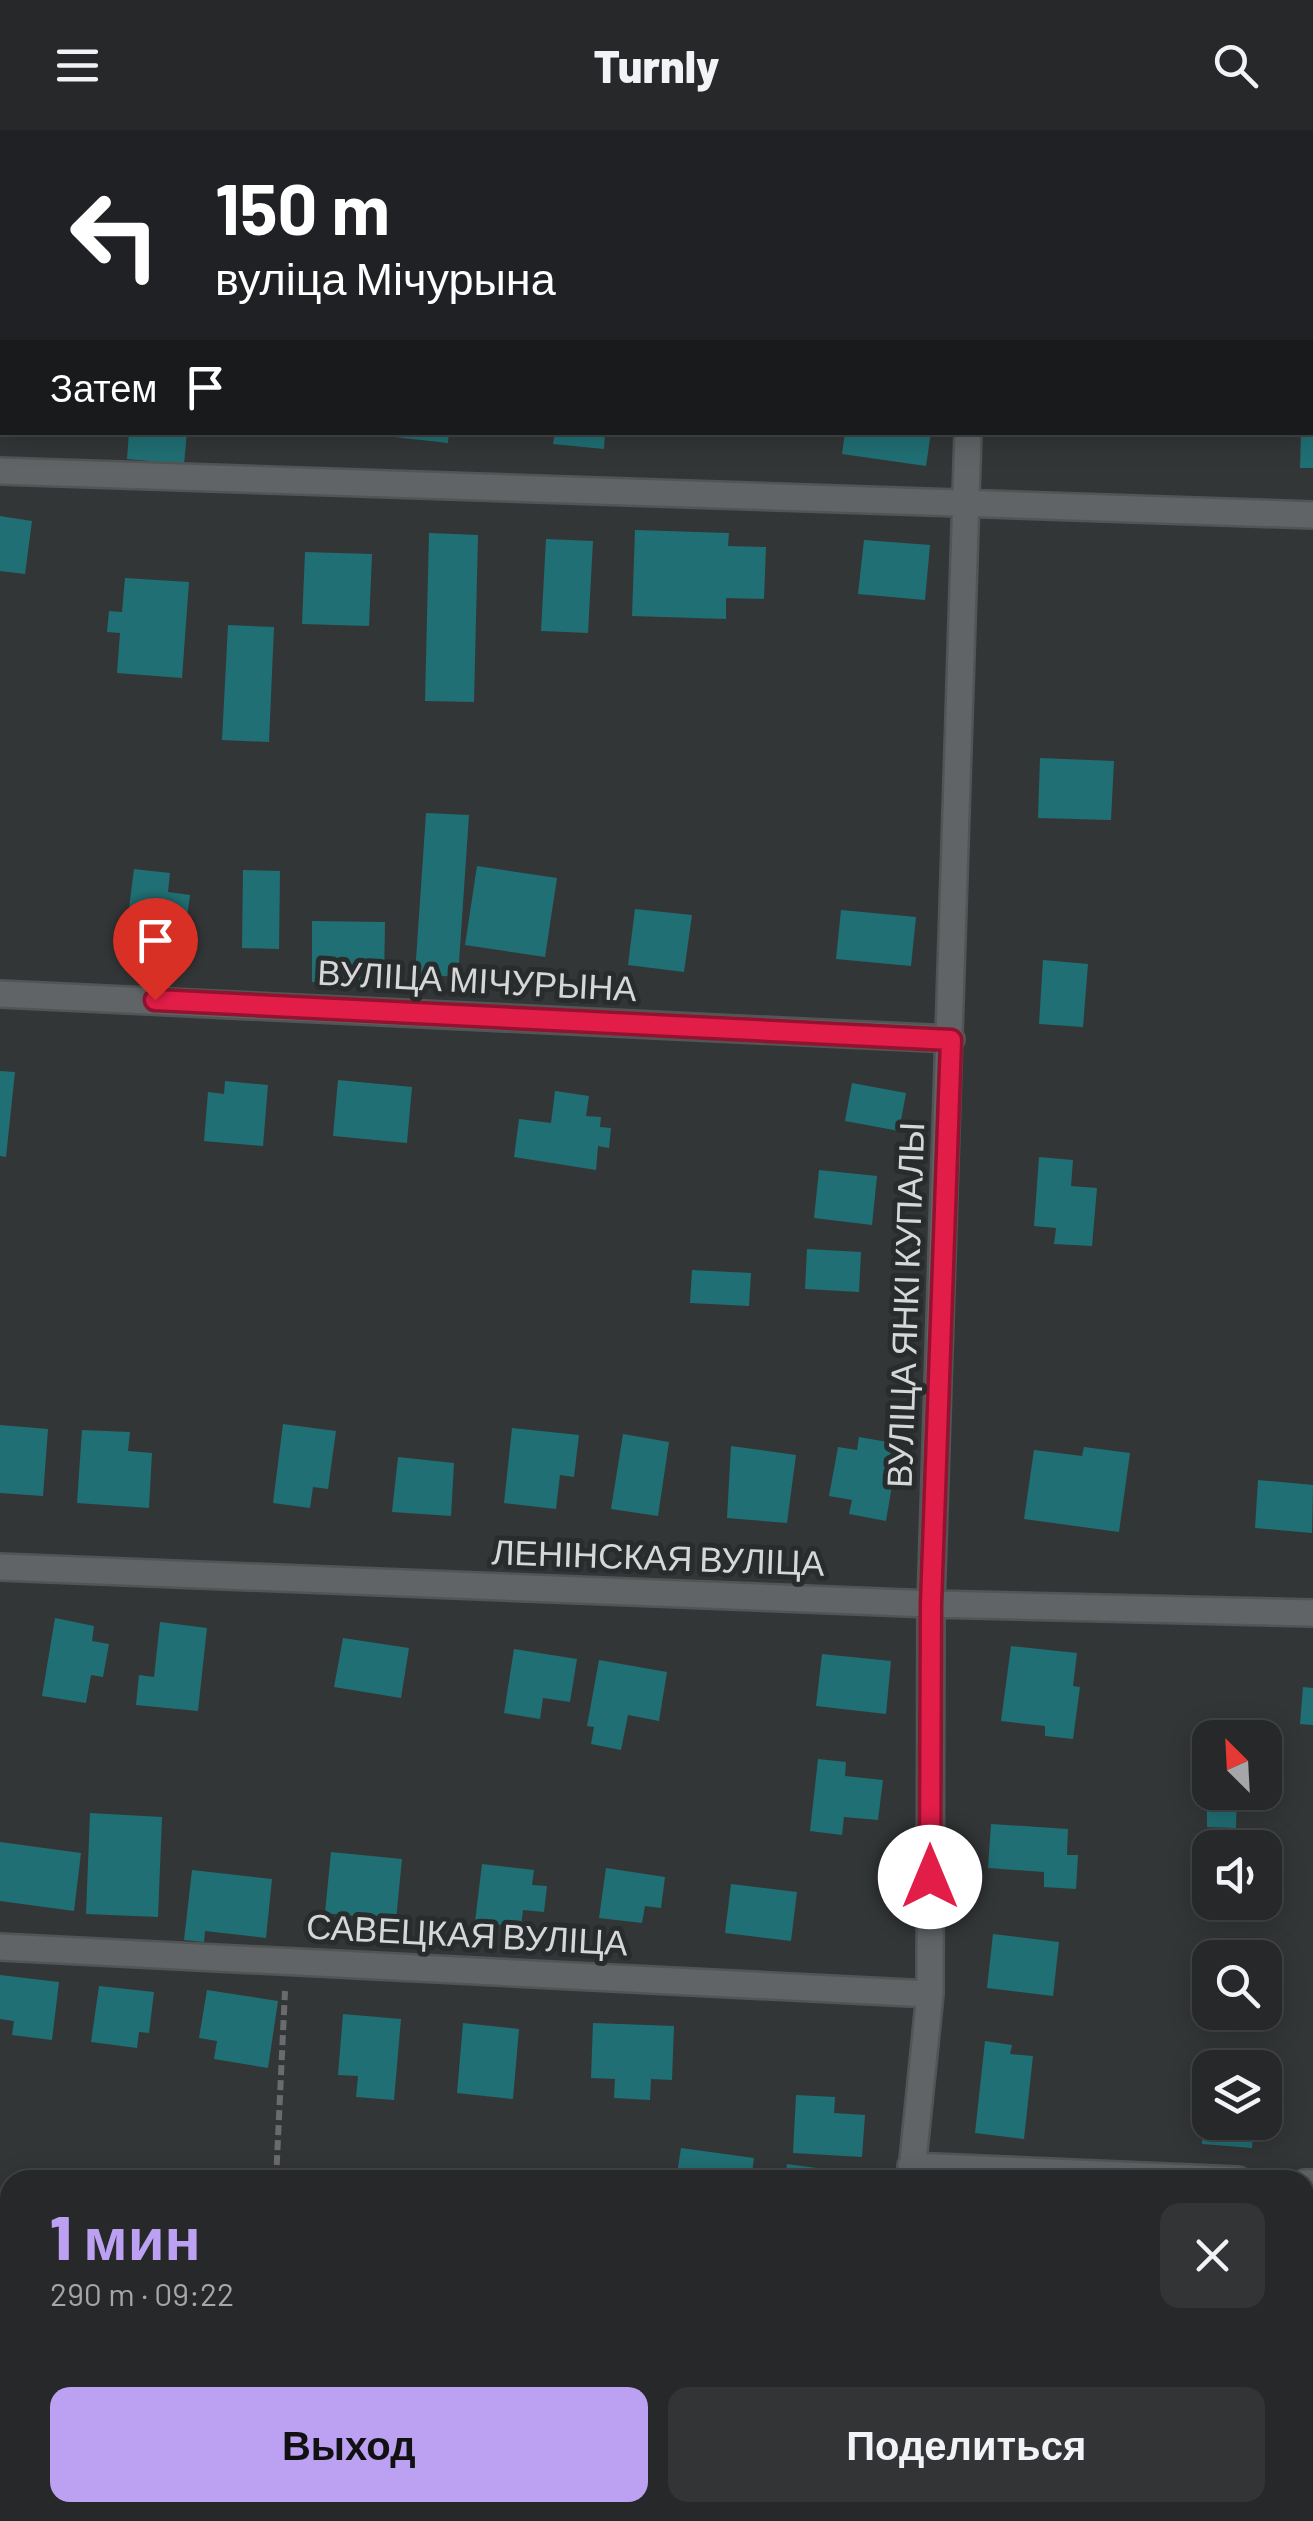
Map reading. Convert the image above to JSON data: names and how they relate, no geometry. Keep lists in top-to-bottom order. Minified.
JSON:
{"streets":{"street":["ВУЛІЦА МІЧУРЫНА","ВУЛІЦА ЯНКІ КУПАЛЫ","ЛЕНІНСКАЯ ВУЛІЦА","САВЕЦКАЯ ВУЛІЦА"]},"crossings":[["ВУЛІЦА МІЧУРЫНА","ВУЛІЦА ЯНКІ КУПАЛЫ"],["ВУЛІЦА ЯНКІ КУПАЛЫ","ЛЕНІНСКАЯ ВУЛІЦА"],["ВУЛІЦА ЯНКІ КУПАЛЫ","САВЕЦКАЯ ВУЛІЦА"]],"north":"top left","page":{"header":"Turnly","turn":["150 m","вуліца Мічурына"],"then":"Затем","heading":["1 мин","290 m · 09:22"],"buttons":["Выход","Поделиться"]}}
